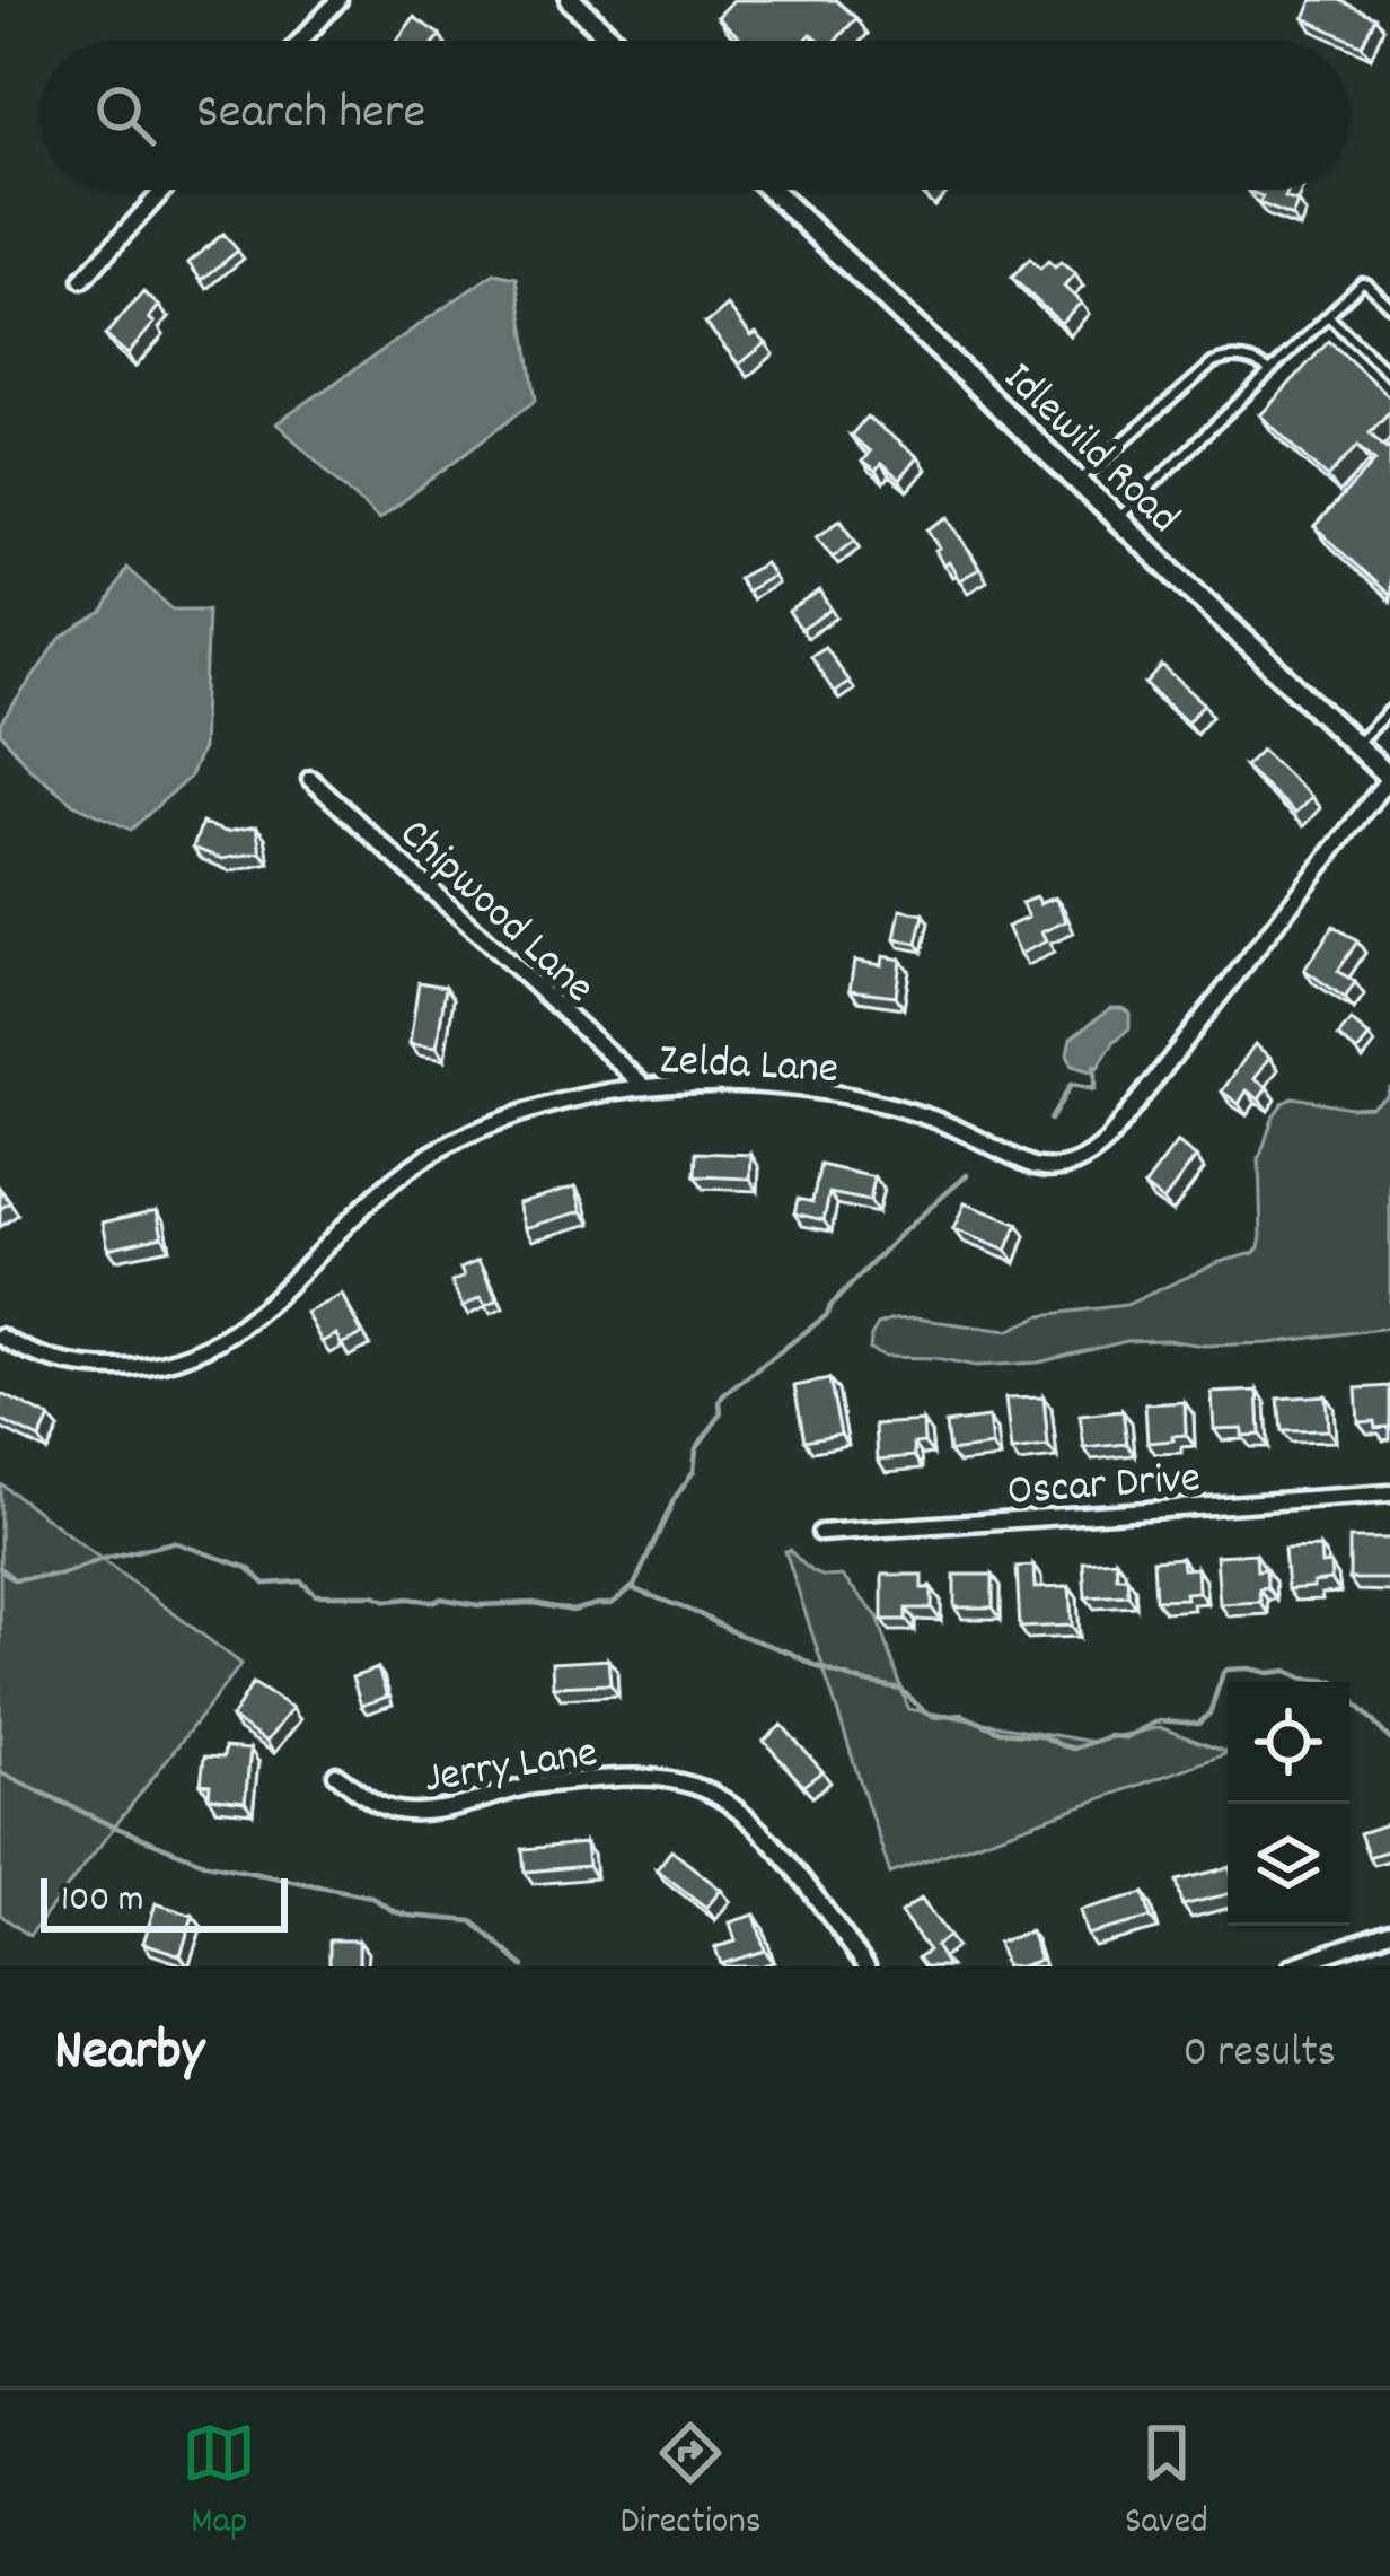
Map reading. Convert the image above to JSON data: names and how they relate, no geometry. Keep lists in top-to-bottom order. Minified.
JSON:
{"streets":{"main road":["Idlewild Road"],"street":["Chipwood Lane","Zelda Lane","Oscar Drive","Jerry Lane"]},"crossings":[["Idlewild Road","Zelda Lane"],["Chipwood Lane","Zelda Lane"]],"scale_bar":"100 m","page":{"search":"Search here","scale":"100 m","heading":["Nearby","0 results"],"nav":["Map","Directions","Saved"]}}
